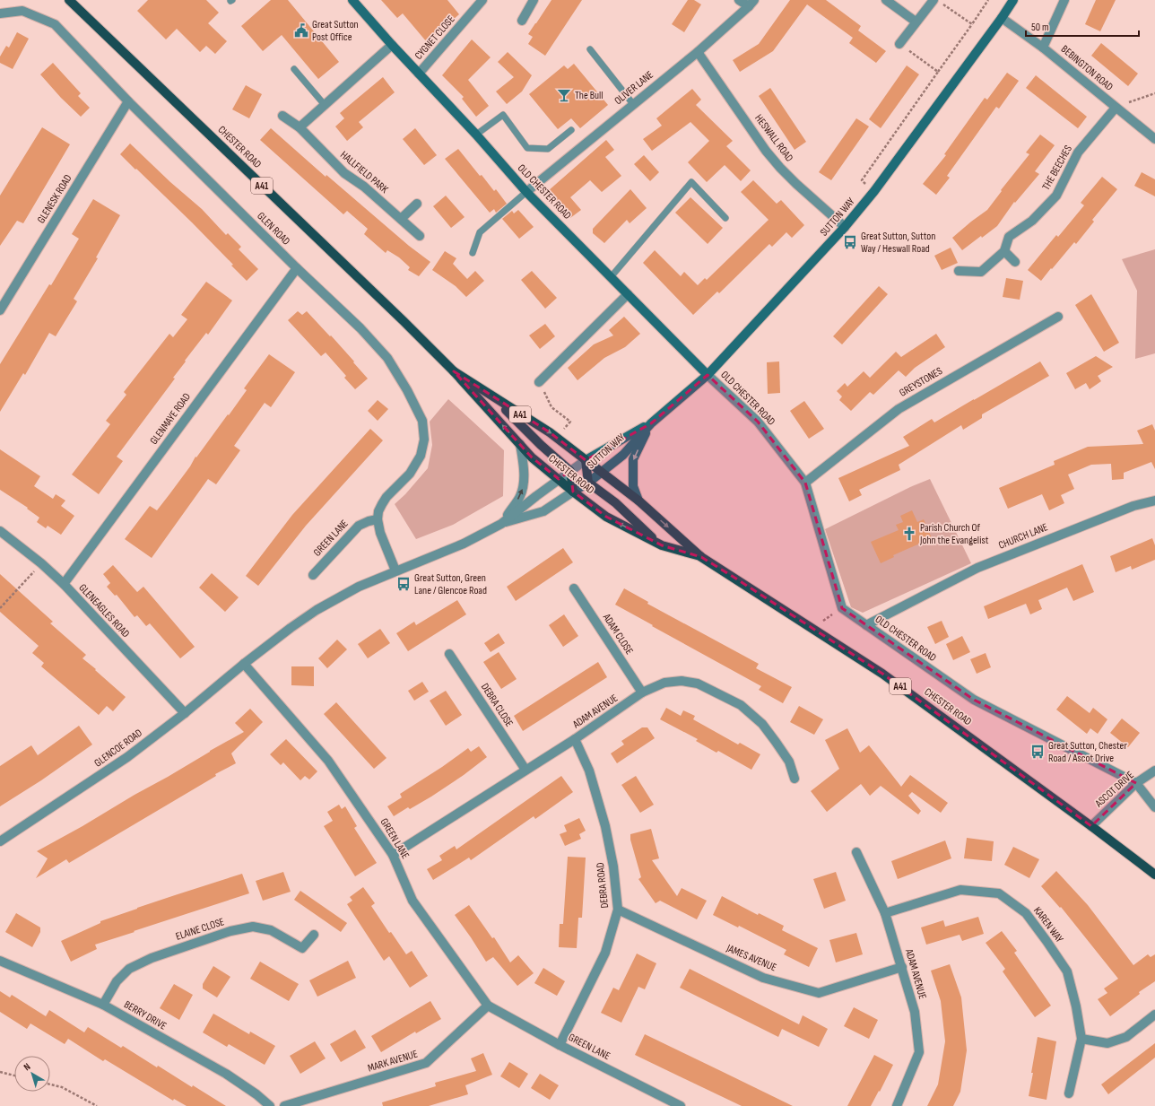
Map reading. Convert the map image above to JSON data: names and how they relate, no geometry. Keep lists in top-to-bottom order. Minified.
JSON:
{"streets":{"main road":["CHESTER ROAD","A41","OLD CHESTER ROAD","SUTTON WAY"],"street":["CYGNET CLOSE","BEBINGTON ROAD","OLIVER LANE","HESWALL ROAD","THE BEECHES","HALLFIELD PARK","GLENESK ROAD","GLEN ROAD","GREYSTONES","GLENMAYE ROAD","CHURCH LANE","GREEN LANE","GLENEAGLES ROAD","ADAM CLOSE","DEBRA CLOSE","ADAM AVENUE","GLENCOE ROAD","ASCOT DRIVE","DEBRA ROAD","KAREN WAY","ELAINE CLOSE","JAMES AVENUE","BERRY DRIVE","MARK AVENUE"]},"crossings":[["CYGNET CLOSE","OLD CHESTER ROAD"],["BEBINGTON ROAD","THE BEECHES"],["BEBINGTON ROAD","SUTTON WAY"],["OLIVER LANE","HESWALL ROAD"],["OLIVER LANE","OLD CHESTER ROAD"],["HESWALL ROAD","SUTTON WAY"],["CHESTER ROAD","A41"],["CHESTER ROAD","SUTTON WAY"],["CHESTER ROAD","ASCOT DRIVE"],["A41","SUTTON WAY"],["OLD CHESTER ROAD","SUTTON WAY"],["OLD CHESTER ROAD","GREYSTONES"],["OLD CHESTER ROAD","CHURCH LANE"],["OLD CHESTER ROAD","ASCOT DRIVE"],["GLENESK ROAD","GLEN ROAD"],["GLEN ROAD","GLENMAYE ROAD"],["GLEN ROAD","GREEN LANE"],["GLENMAYE ROAD","GLENEAGLES ROAD"],["GREEN LANE","ADAM AVENUE"],["GREEN LANE","GLENCOE ROAD"],["GREEN LANE","DEBRA ROAD"],["GREEN LANE","MARK AVENUE"],["GLENEAGLES ROAD","GLENCOE ROAD"],["ADAM CLOSE","ADAM AVENUE"],["DEBRA CLOSE","ADAM AVENUE"],["ADAM AVENUE","DEBRA ROAD"],["ADAM AVENUE","KAREN WAY"],["ADAM AVENUE","JAMES AVENUE"],["DEBRA ROAD","JAMES AVENUE"],["ELAINE CLOSE","BERRY DRIVE"]],"places":{"public building":["Great Sutton Post Office"],"bar":["The Bull"],"bus stop":["Great Sutton, Sutton Way / Heswall Road","Great Sutton, Green Lane / Glencoe Road","Great Sutton, Chester Road / Ascot Drive"],"church":["Parish Church Of John the Evangelist"]},"scale_bar":"50 m","north":"top left"}
